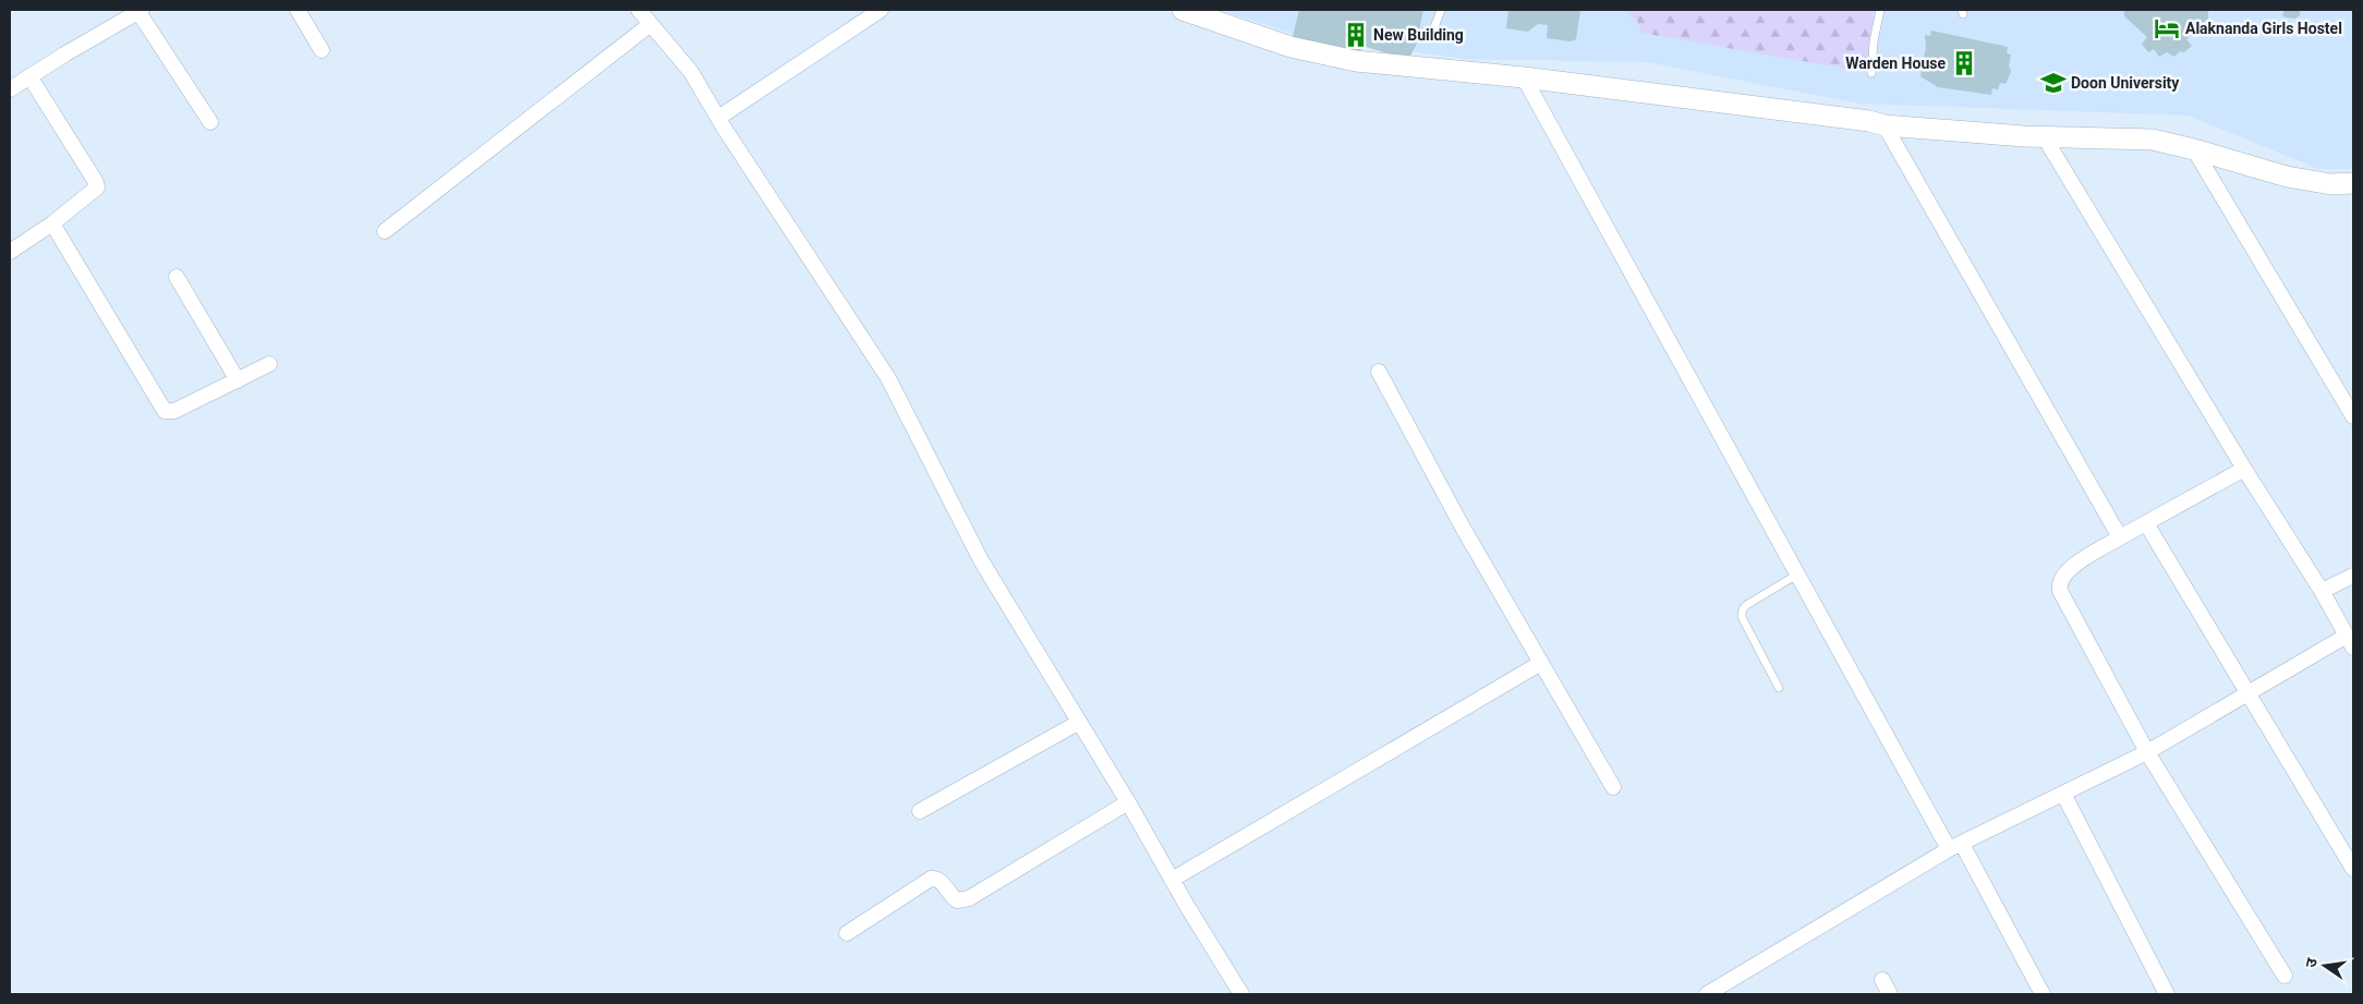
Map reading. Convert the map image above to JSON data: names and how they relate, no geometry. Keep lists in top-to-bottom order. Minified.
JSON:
{"places":{"hotel":["Alaknanda Girls Hostel"],"building":["New Building","Warden House"],"school or university":["Doon University"]},"north":"left"}
